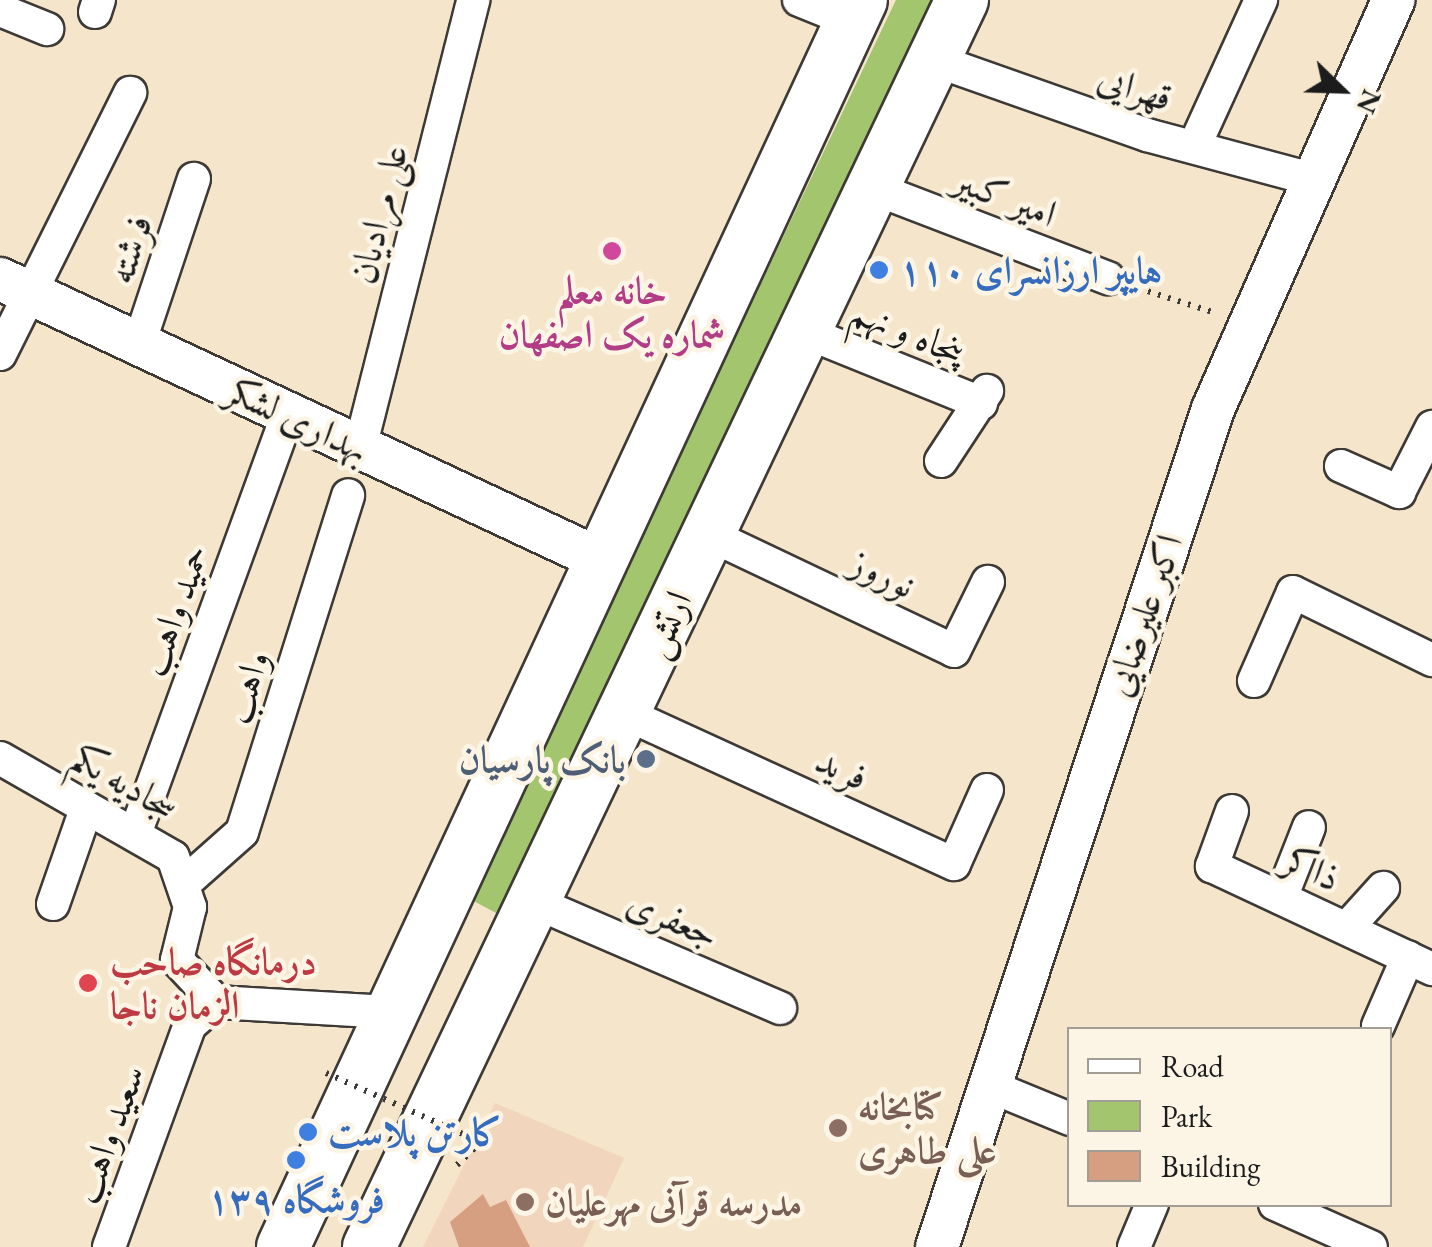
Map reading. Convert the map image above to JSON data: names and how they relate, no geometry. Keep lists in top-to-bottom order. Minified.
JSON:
{"streets":{"main road":["ارتش"],"street":["قهرایی","امیر کبیر","علی مرادیان","فرشته","پنجاه و نهم","بهداری لشکر","نوروز","حمید واهب","اکبر علیرضایی","واهب","فرید","سجادیه یکم","ذاکر","جعفری","سعید واهب"]},"crossings":[["قهرایی","اکبر علیرضایی"],["قهرایی","ارتش"],["امیر کبیر","ارتش"],["علی مرادیان","بهداری لشکر"],["فرشته","بهداری لشکر"],["پنجاه و نهم","ارتش"],["بهداری لشکر","حمید واهب"],["نوروز","ارتش"],["حمید واهب","سجادیه یکم"],["ارتش","فرید"],["ارتش","جعفری"],["واهب","سجادیه یکم"],["سجادیه یکم","سعید واهب"]],"places":["خانه معلم شماره یک اصفهان","هایپر ارزانسرای ۱۱۰","بانک پارسیان","درمانگاه صاحب الزمان ناجا","کتابخانه علی طاهری","کارتن پلاست","فروشگاه ۱۳۹","مدرسه قرآنی مهرعلیان"],"legend":["Road","Park","Building"],"north":"bottom right"}
